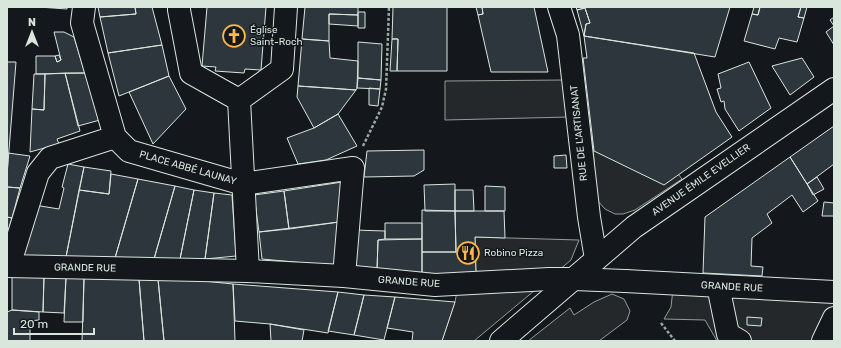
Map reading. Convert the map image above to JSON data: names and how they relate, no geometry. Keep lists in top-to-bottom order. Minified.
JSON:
{"streets":{"street":["RUE DE L'ARTISANAT","PLACE ABBÉ LAUNAY","AVENUE ÉMILE EVELLIER","GRANDE RUE"]},"crossings":[["RUE DE L'ARTISANAT","AVENUE ÉMILE EVELLIER"],["AVENUE ÉMILE EVELLIER","GRANDE RUE"]],"places":{"church":["Église Saint-Roch"],"restaurant":["Robino Pizza"]},"scale_bar":"20 m","north":"top"}
